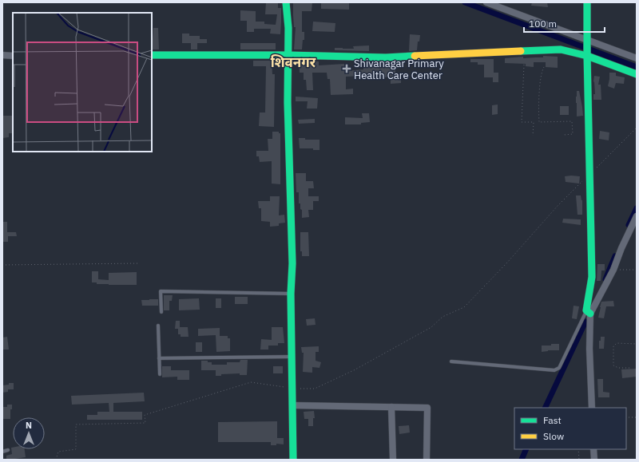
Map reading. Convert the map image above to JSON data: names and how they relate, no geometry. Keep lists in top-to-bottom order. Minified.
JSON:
{"districts":["शिवनगर"],"places":{"health":["Shivanagar Primary Health Care Center"]},"legend":["Fast","Slow"],"scale_bar":"100 m","north":"top"}
